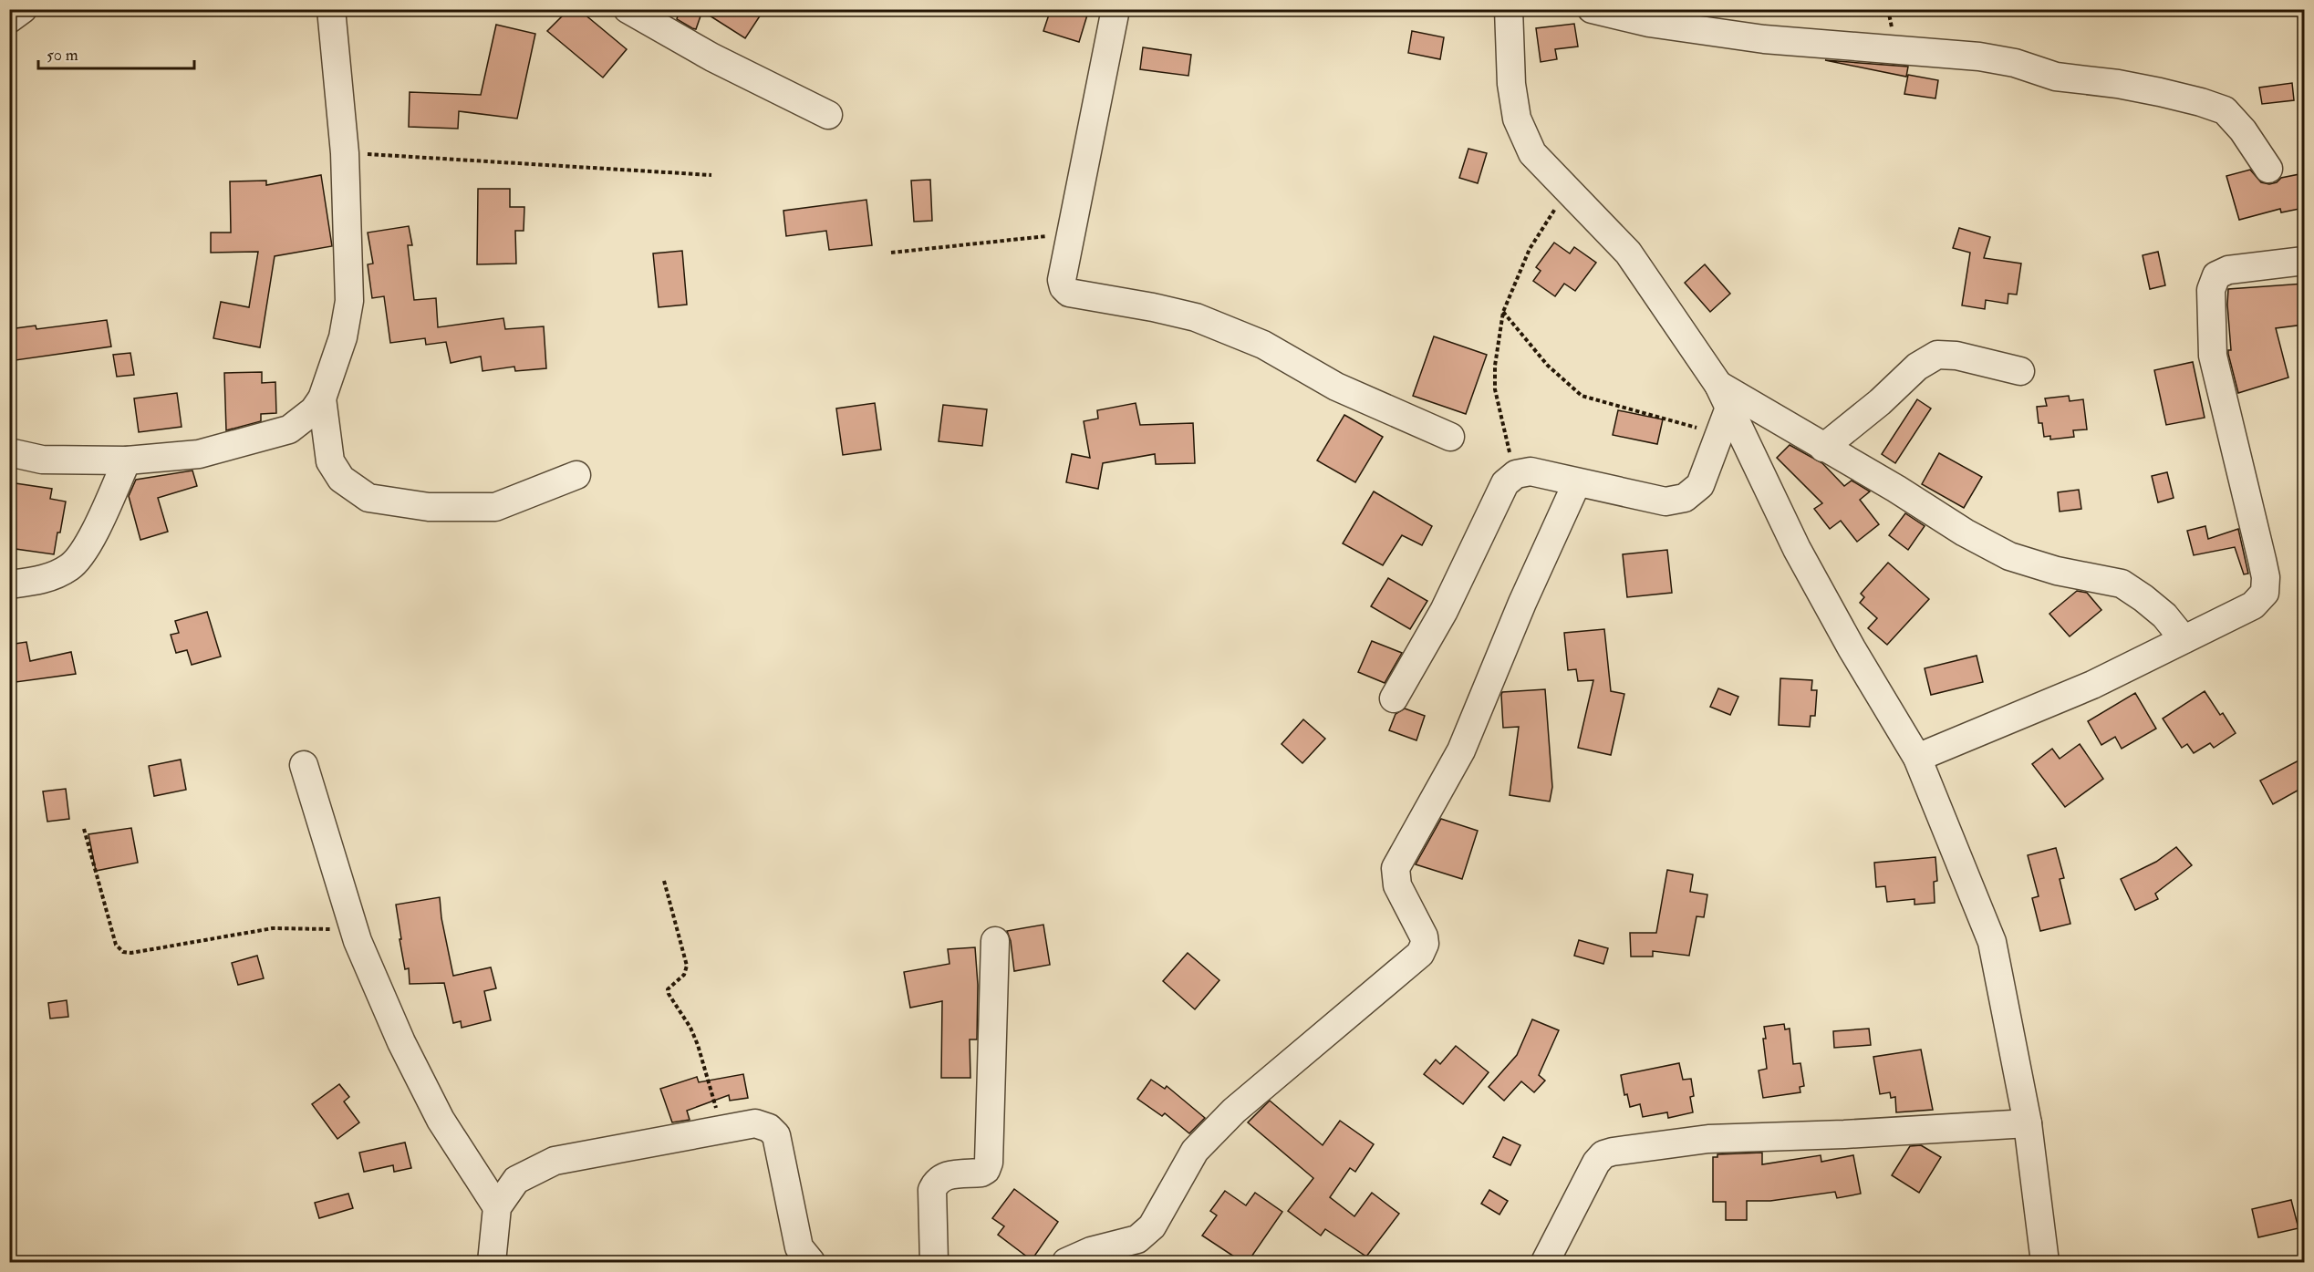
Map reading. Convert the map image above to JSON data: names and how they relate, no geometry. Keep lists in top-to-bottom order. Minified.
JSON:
{"scale_bar":"50 m"}
